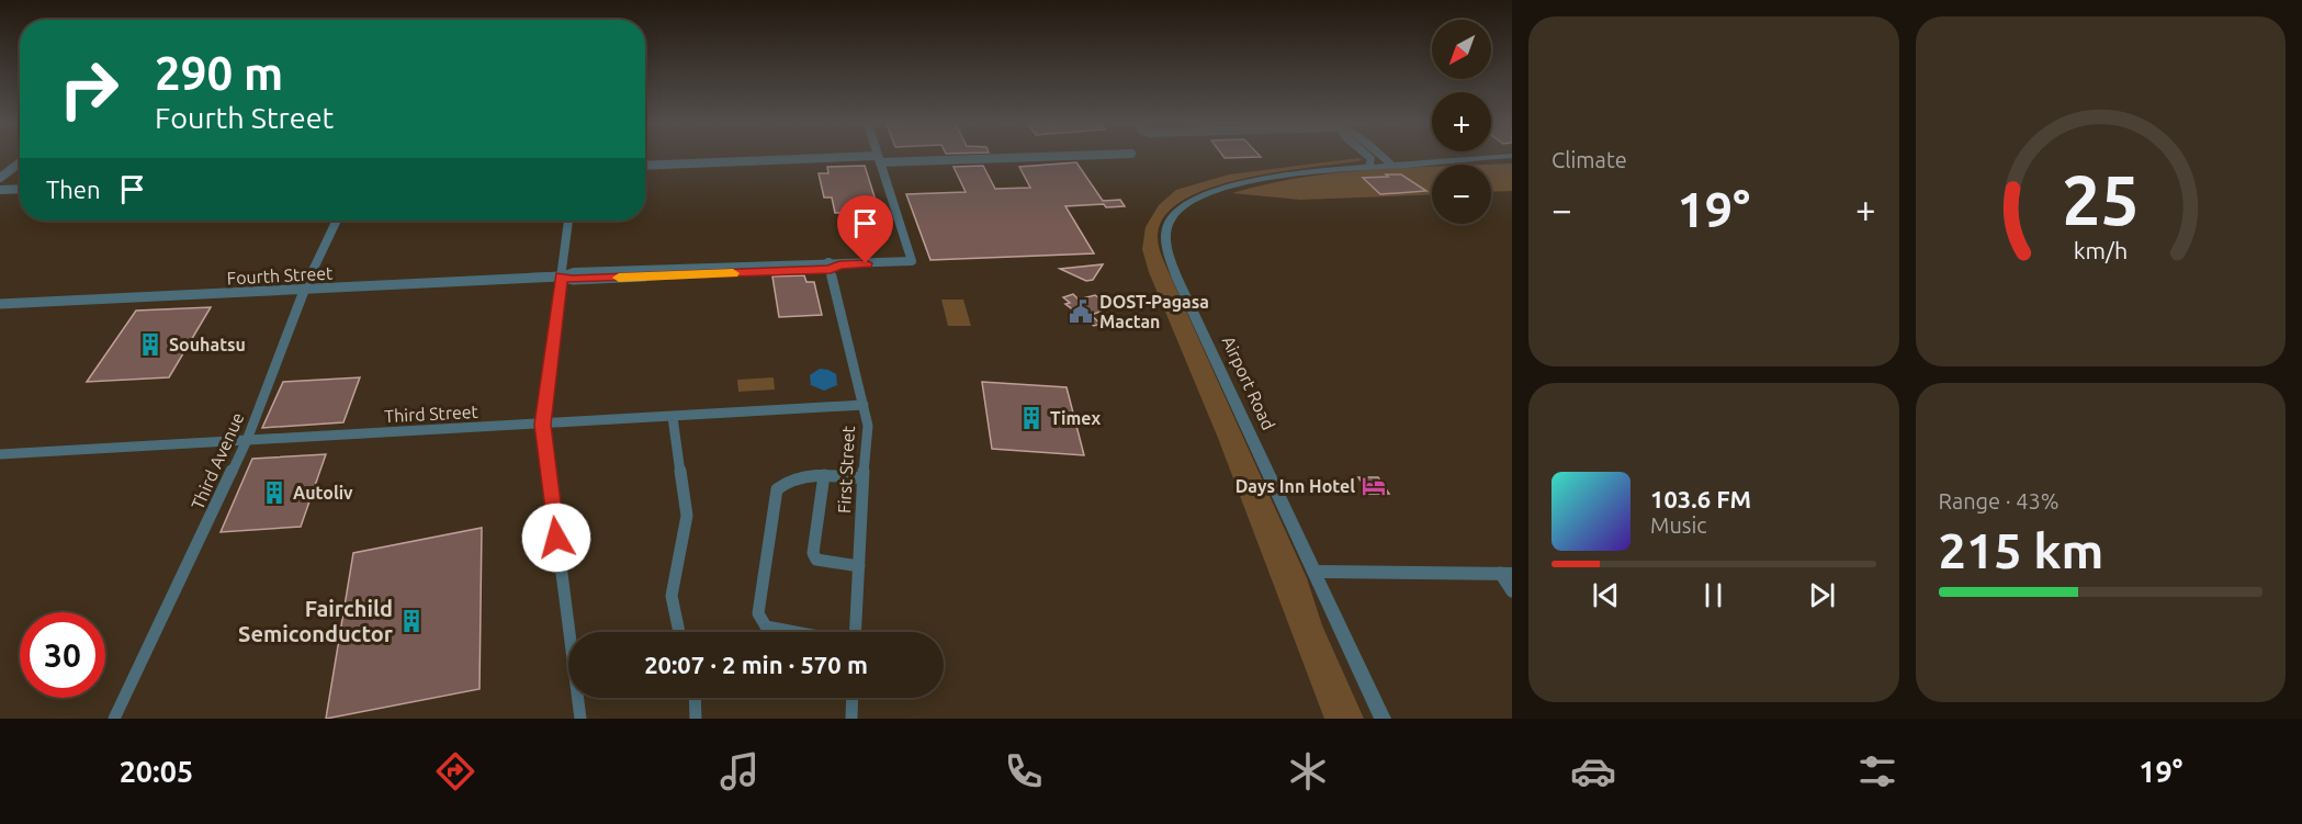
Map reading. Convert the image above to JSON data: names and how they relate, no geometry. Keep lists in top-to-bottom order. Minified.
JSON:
{"streets":{"street":["Fourth Street","Airport Road","Third Street","Third Avenue","First Street"]},"crossings":[["Fourth Street","Third Avenue"],["Fourth Street","First Street"],["Third Street","Third Avenue"],["Third Street","First Street"]],"places":{"public building":["DOST-Pagasa Mactan"],"building":["Souhatsu","Timex","Autoliv","Fairchild Semiconductor"],"hotel":["Days Inn Hotel"]},"north":"bottom left","page":{"tile":["Climate",["Range · 43%","215 km"]],"map_buttons":["+","−"],"turn":["290 m","Fourth Street"],"then":"Then","heat":["−","19°","+"],"song":["103.6 FM","Music"],"limit":"30","trip":"20:07 · 2 min · 570 m","tabs":["20:05","19°"],"gauge":["25","km/h"]}}
